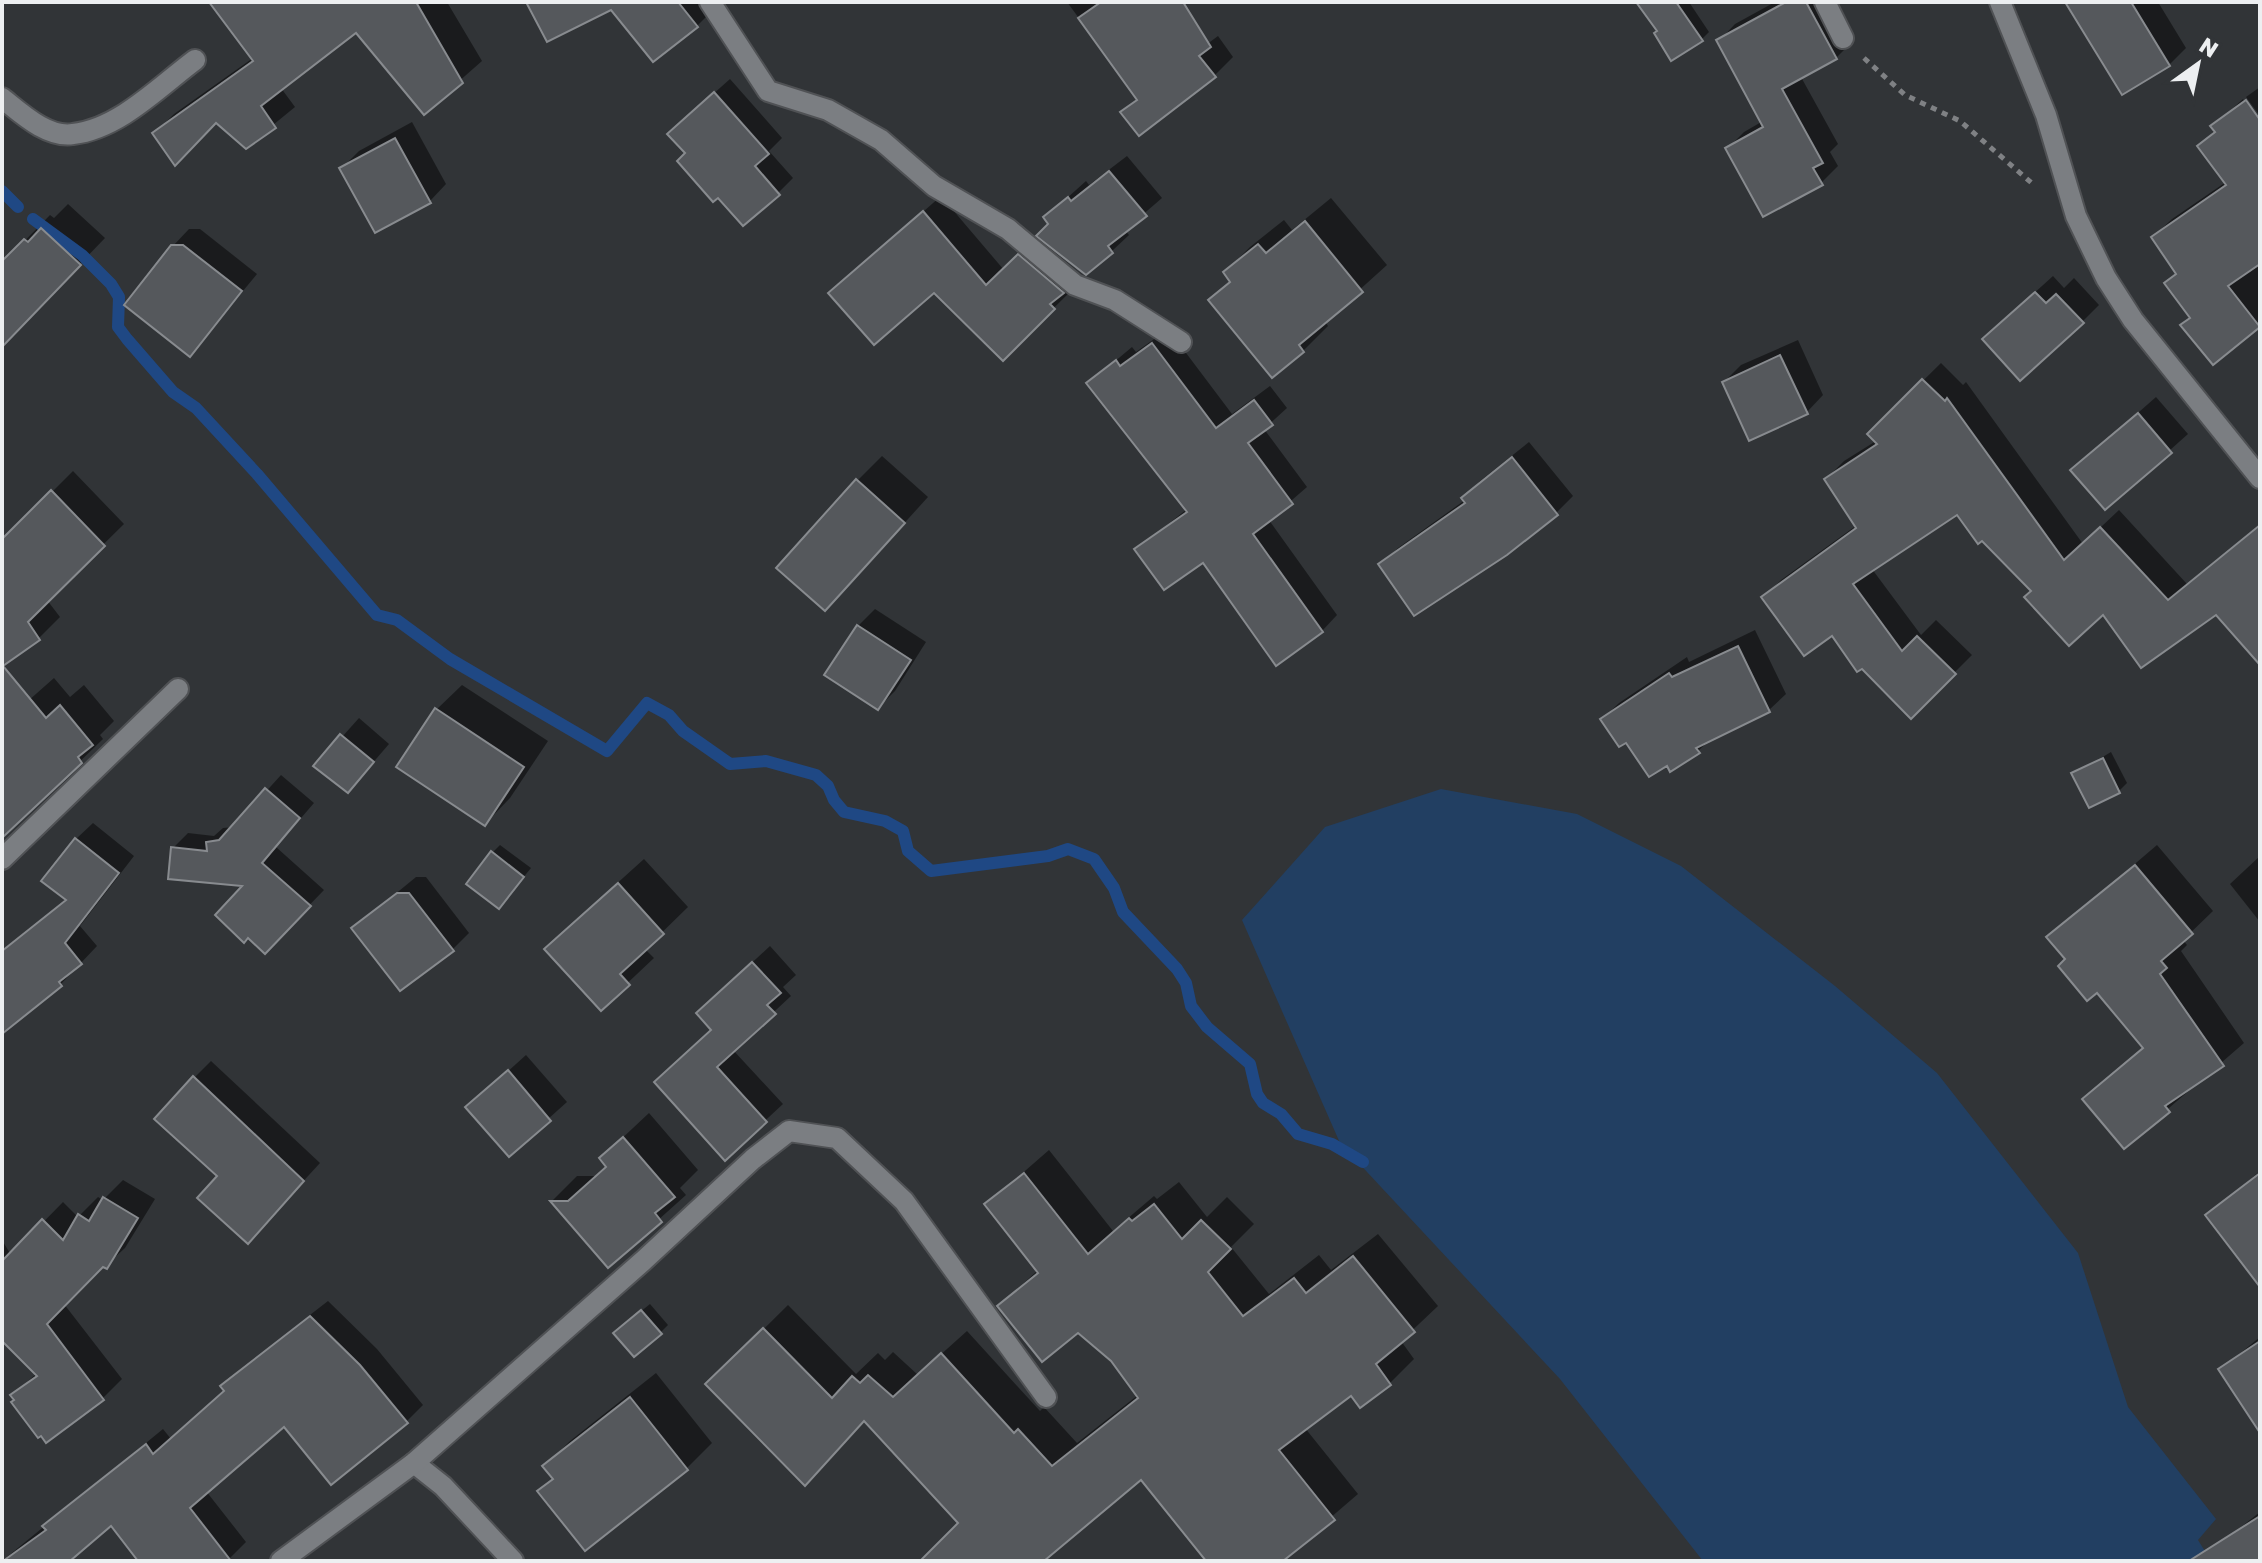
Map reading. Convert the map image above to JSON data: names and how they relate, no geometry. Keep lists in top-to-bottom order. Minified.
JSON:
{"north":"top right"}
